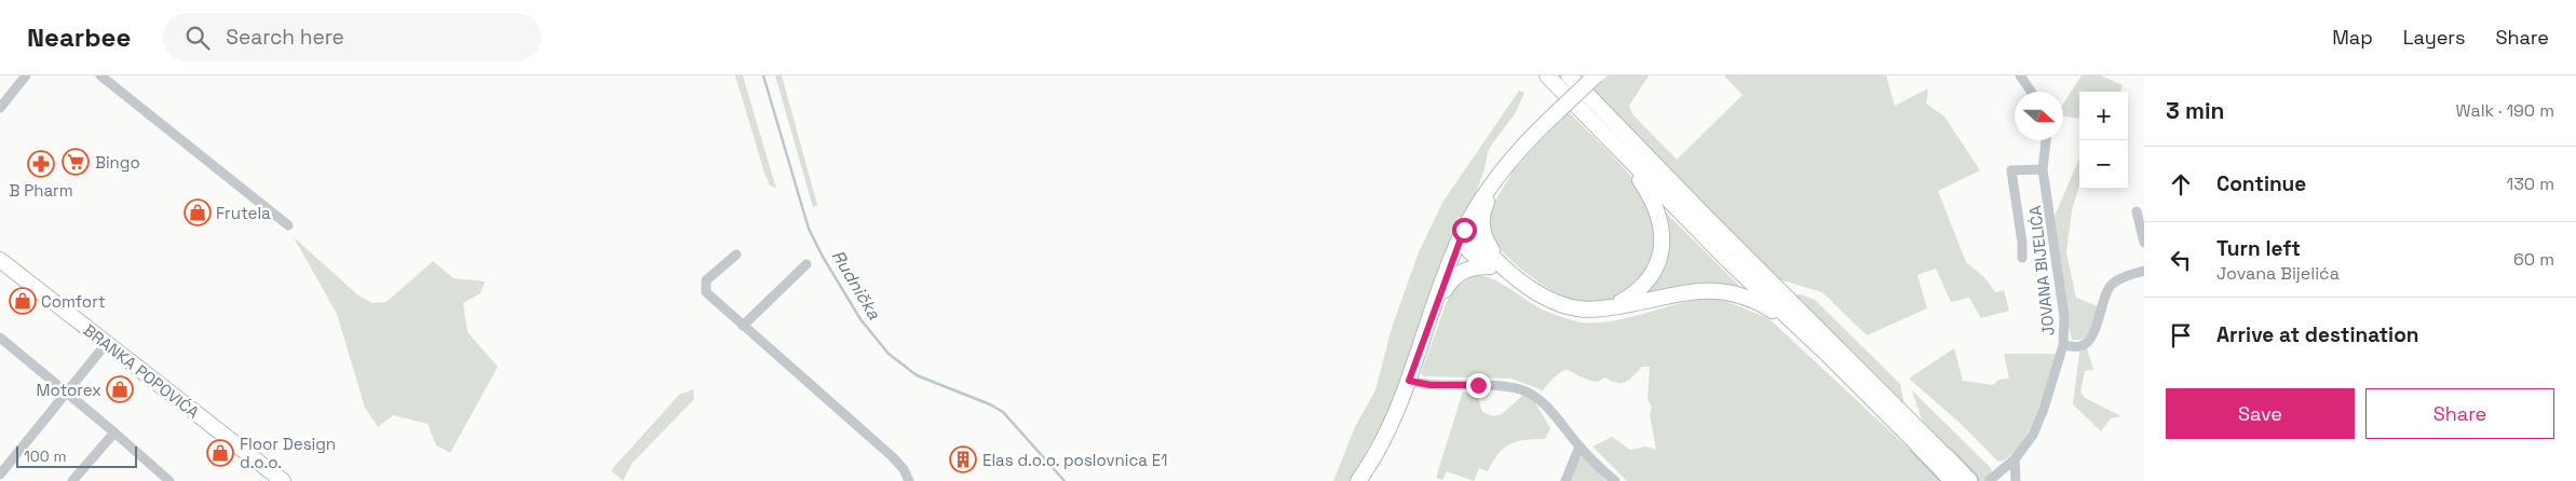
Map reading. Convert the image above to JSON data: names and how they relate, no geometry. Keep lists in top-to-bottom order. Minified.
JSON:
{"streets":{"main road":["BRANKA POPOVIĆA"],"street":["JOVANA BIJELIĆA"]},"water":["Rudnička"],"places":{"supermarket":["Bingo"],"pharmacy":["B Pharm"],"shop":["Frutela","Comfort","Motorex","Floor Design d.o.o."],"building":["Elas d.o.o. poslovnica E1"]},"scale_bar":"100 m","north":"right","page":{"header":"Nearbee","search":"Search here","nav":["Map","Layers","Share"],"heading":["3 min","Walk · 190 m"],"map_buttons":["+","−"],"list":[["Continue","130 m"],["Turn left","Jovana Bijelića","60 m"],"Arrive at destination"],"buttons":["Save","Share"],"scale":"100 m"}}
